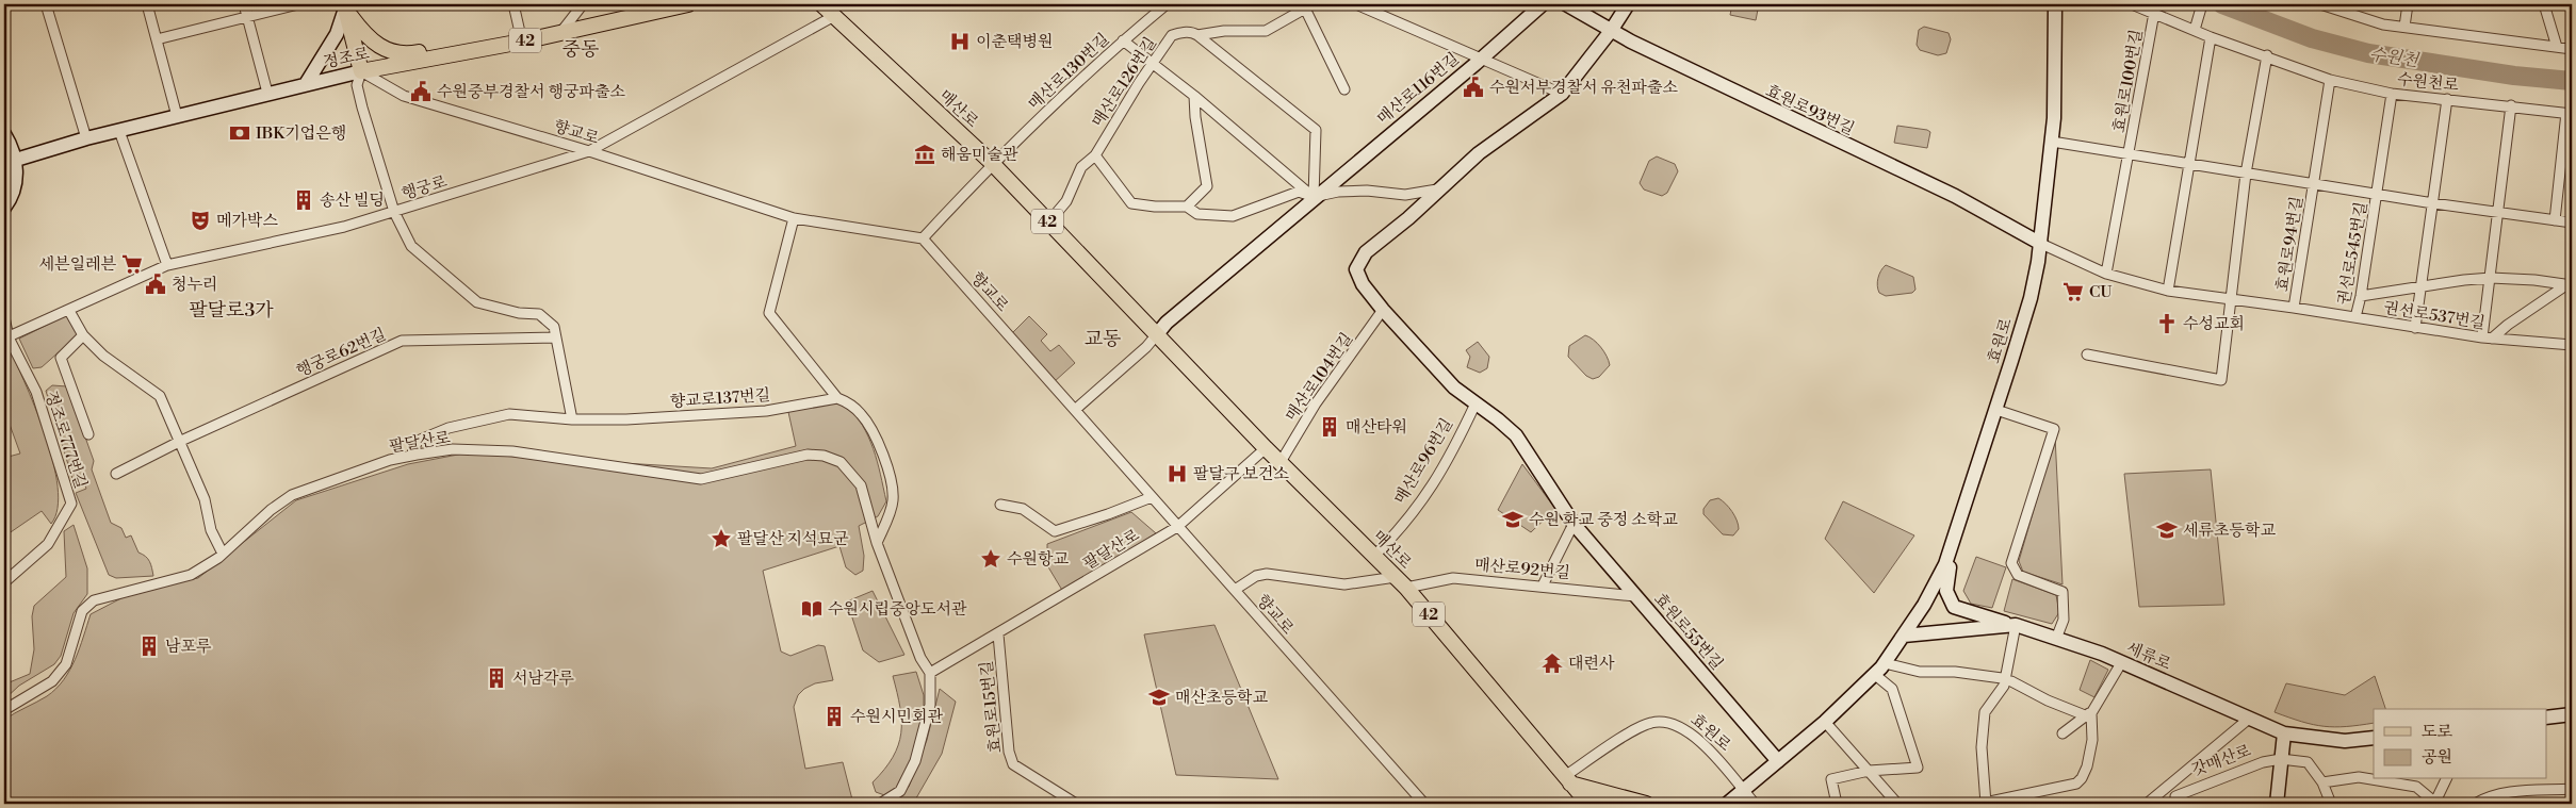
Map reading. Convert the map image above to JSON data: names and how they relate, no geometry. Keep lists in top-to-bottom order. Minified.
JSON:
{"streets":{"main road":["42","정조로","매산로"],"street":["매산로130번길","효원로100번길","매산로126번길","수원천로","매산로116번길","효원로93번길","향교로","행궁로","효원로94번길","권선로545번길","권선로537번길","효원로","행궁로62번길","매산로104번길","향교로137번길","정조로777번길","팔달산로","매산로96번길","매산로92번길","효원로55번길","세류로","효원로15번길","갓매산로"]},"crossings":[["정조로","향교로"],["매산로130번길","매산로"],["매산로130번길","향교로"],["효원로100번길","수원천로"],["효원로100번길","효원로94번길"],["효원로100번길","권선로545번길"],["효원로100번길","효원로"],["매산로126번길","매산로"],["수원천로","권선로545번길"],["매산로116번길","매산로"],["매산로","행궁로"],["매산로","효원로"],["매산로","매산로104번길"],["매산로","팔달산로"],["매산로","매산로96번길"],["매산로","매산로92번길"],["효원로93번길","효원로94번길"],["효원로93번길","효원로"],["향교로","행궁로"],["향교로","팔달산로"],["행궁로","정조로777번길"],["효원로94번길","권선로545번길"],["효원로94번길","권선로537번길"],["효원로94번길","효원로"],["권선로545번길","권선로537번길"],["효원로","효원로55번길"],["효원로","세류로"],["향교로137번길","팔달산로"],["팔달산로","효원로15번길"],["매산로92번길","효원로55번길"]],"districts":["중동","팔달로3가","교동"],"water":["수원천"],"places":{"hospital":["이춘택병원","팔달구 보건소"],"public building":["수원서부경찰서 유천파출소","수원중부경찰서 행궁파출소","청누리"],"bank":["IBK기업은행"],"museum":["해움미술관"],"building":["송산 빌딩","매산타워","남포루","서남각루","수원시민회관"],"theatre":["메가박스"],"supermarket":["세븐일레븐","CU"],"church":["수성교회"],"school or university":["수원 화교 중정 소학교","세류초등학교","매산초등학교"],"place":["팔달산 지석묘군","수원항교"],"library":["수원시립중앙도서관"],"temple":["대련사"]},"legend":["도로","공원"]}
